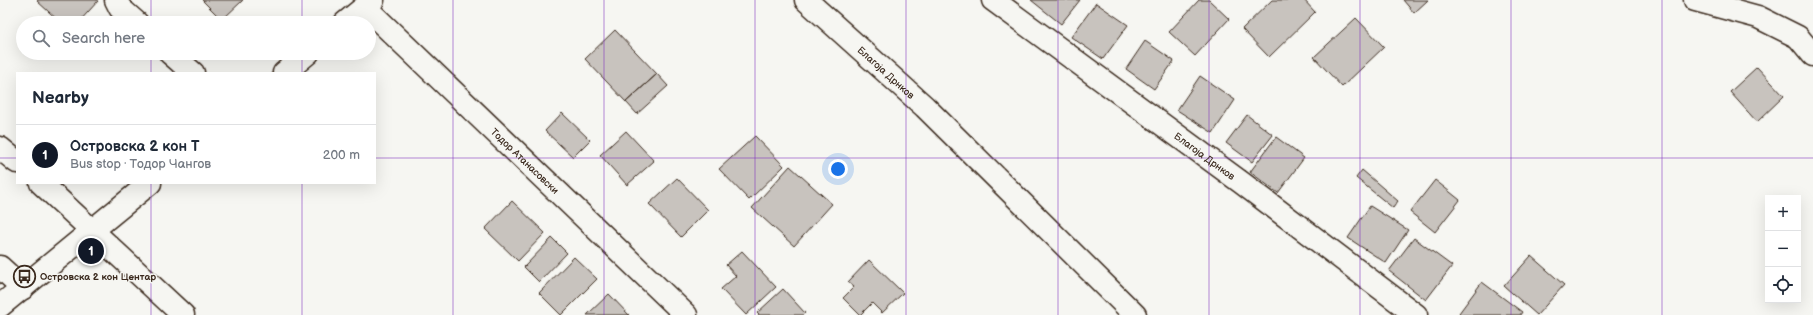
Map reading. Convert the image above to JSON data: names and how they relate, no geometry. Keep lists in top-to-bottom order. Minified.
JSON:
{"streets":{"street":["Благоја Дрнков","Тодор Атанасовски"]},"places":{"bus stop":["Островска 2 кон Центар"]},"page":{"search":"Search here","heading":"Nearby","list":[{"mark":"1","name":"Островска 2 кон T","note":"Bus stop · Тодор Чангов","value":"200 m"}],"map_buttons":["+","−"],"pins":"1"}}
